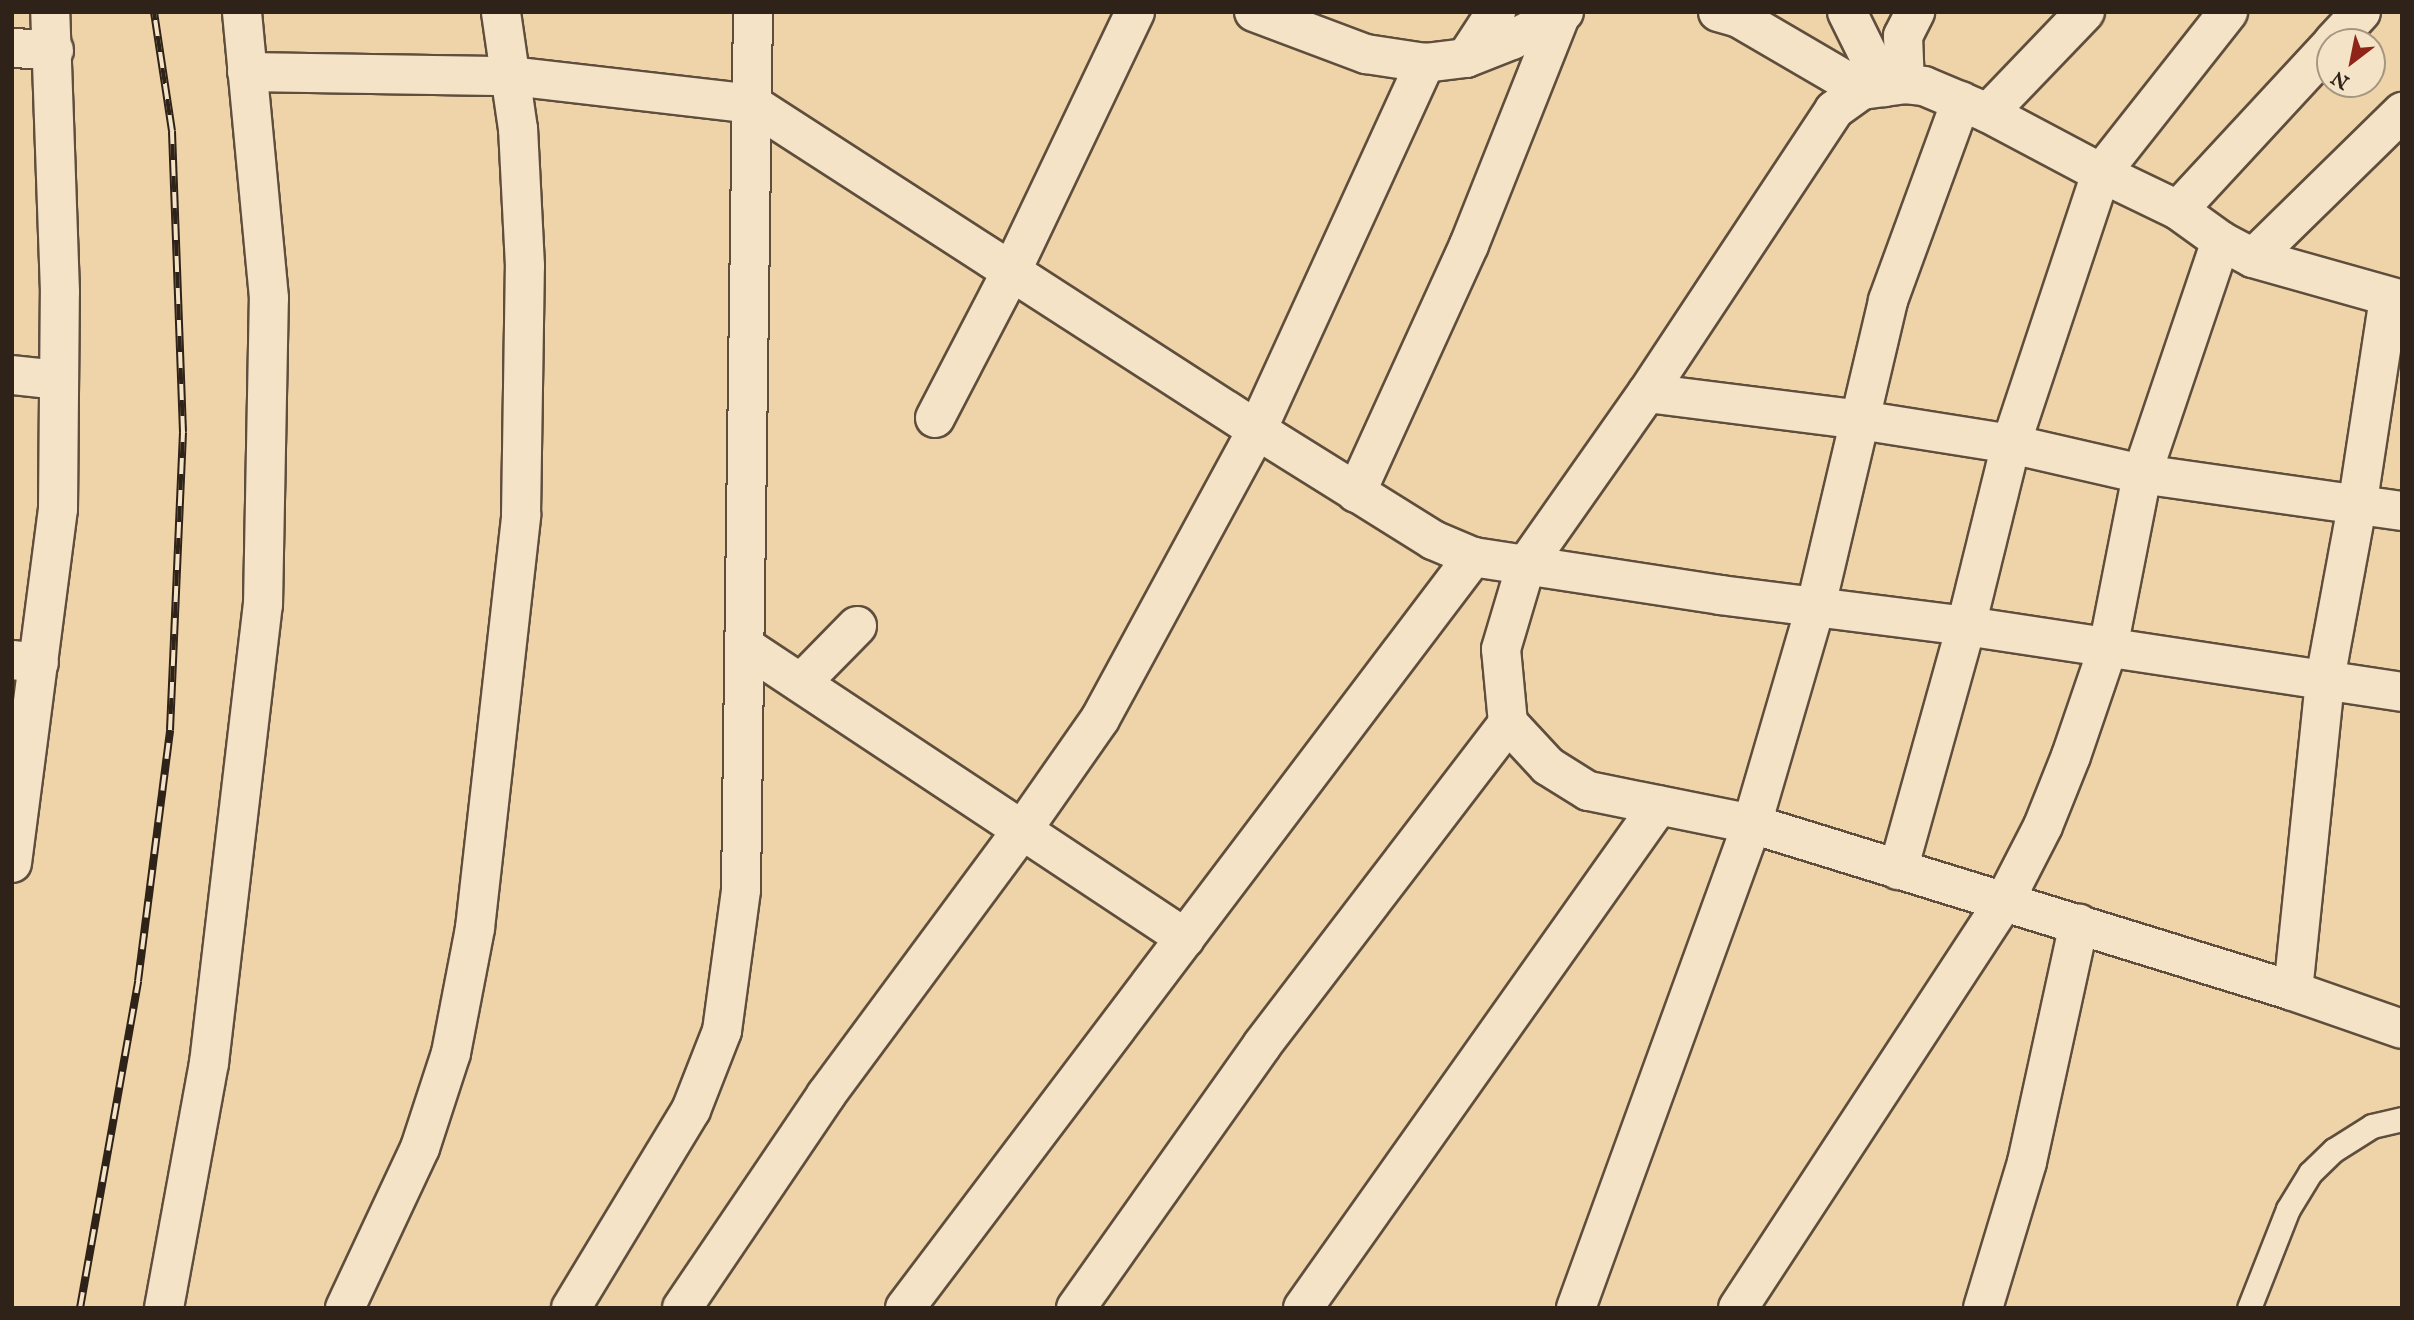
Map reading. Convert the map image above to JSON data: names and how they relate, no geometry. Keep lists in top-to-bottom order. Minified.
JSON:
{"north":"bottom left"}
